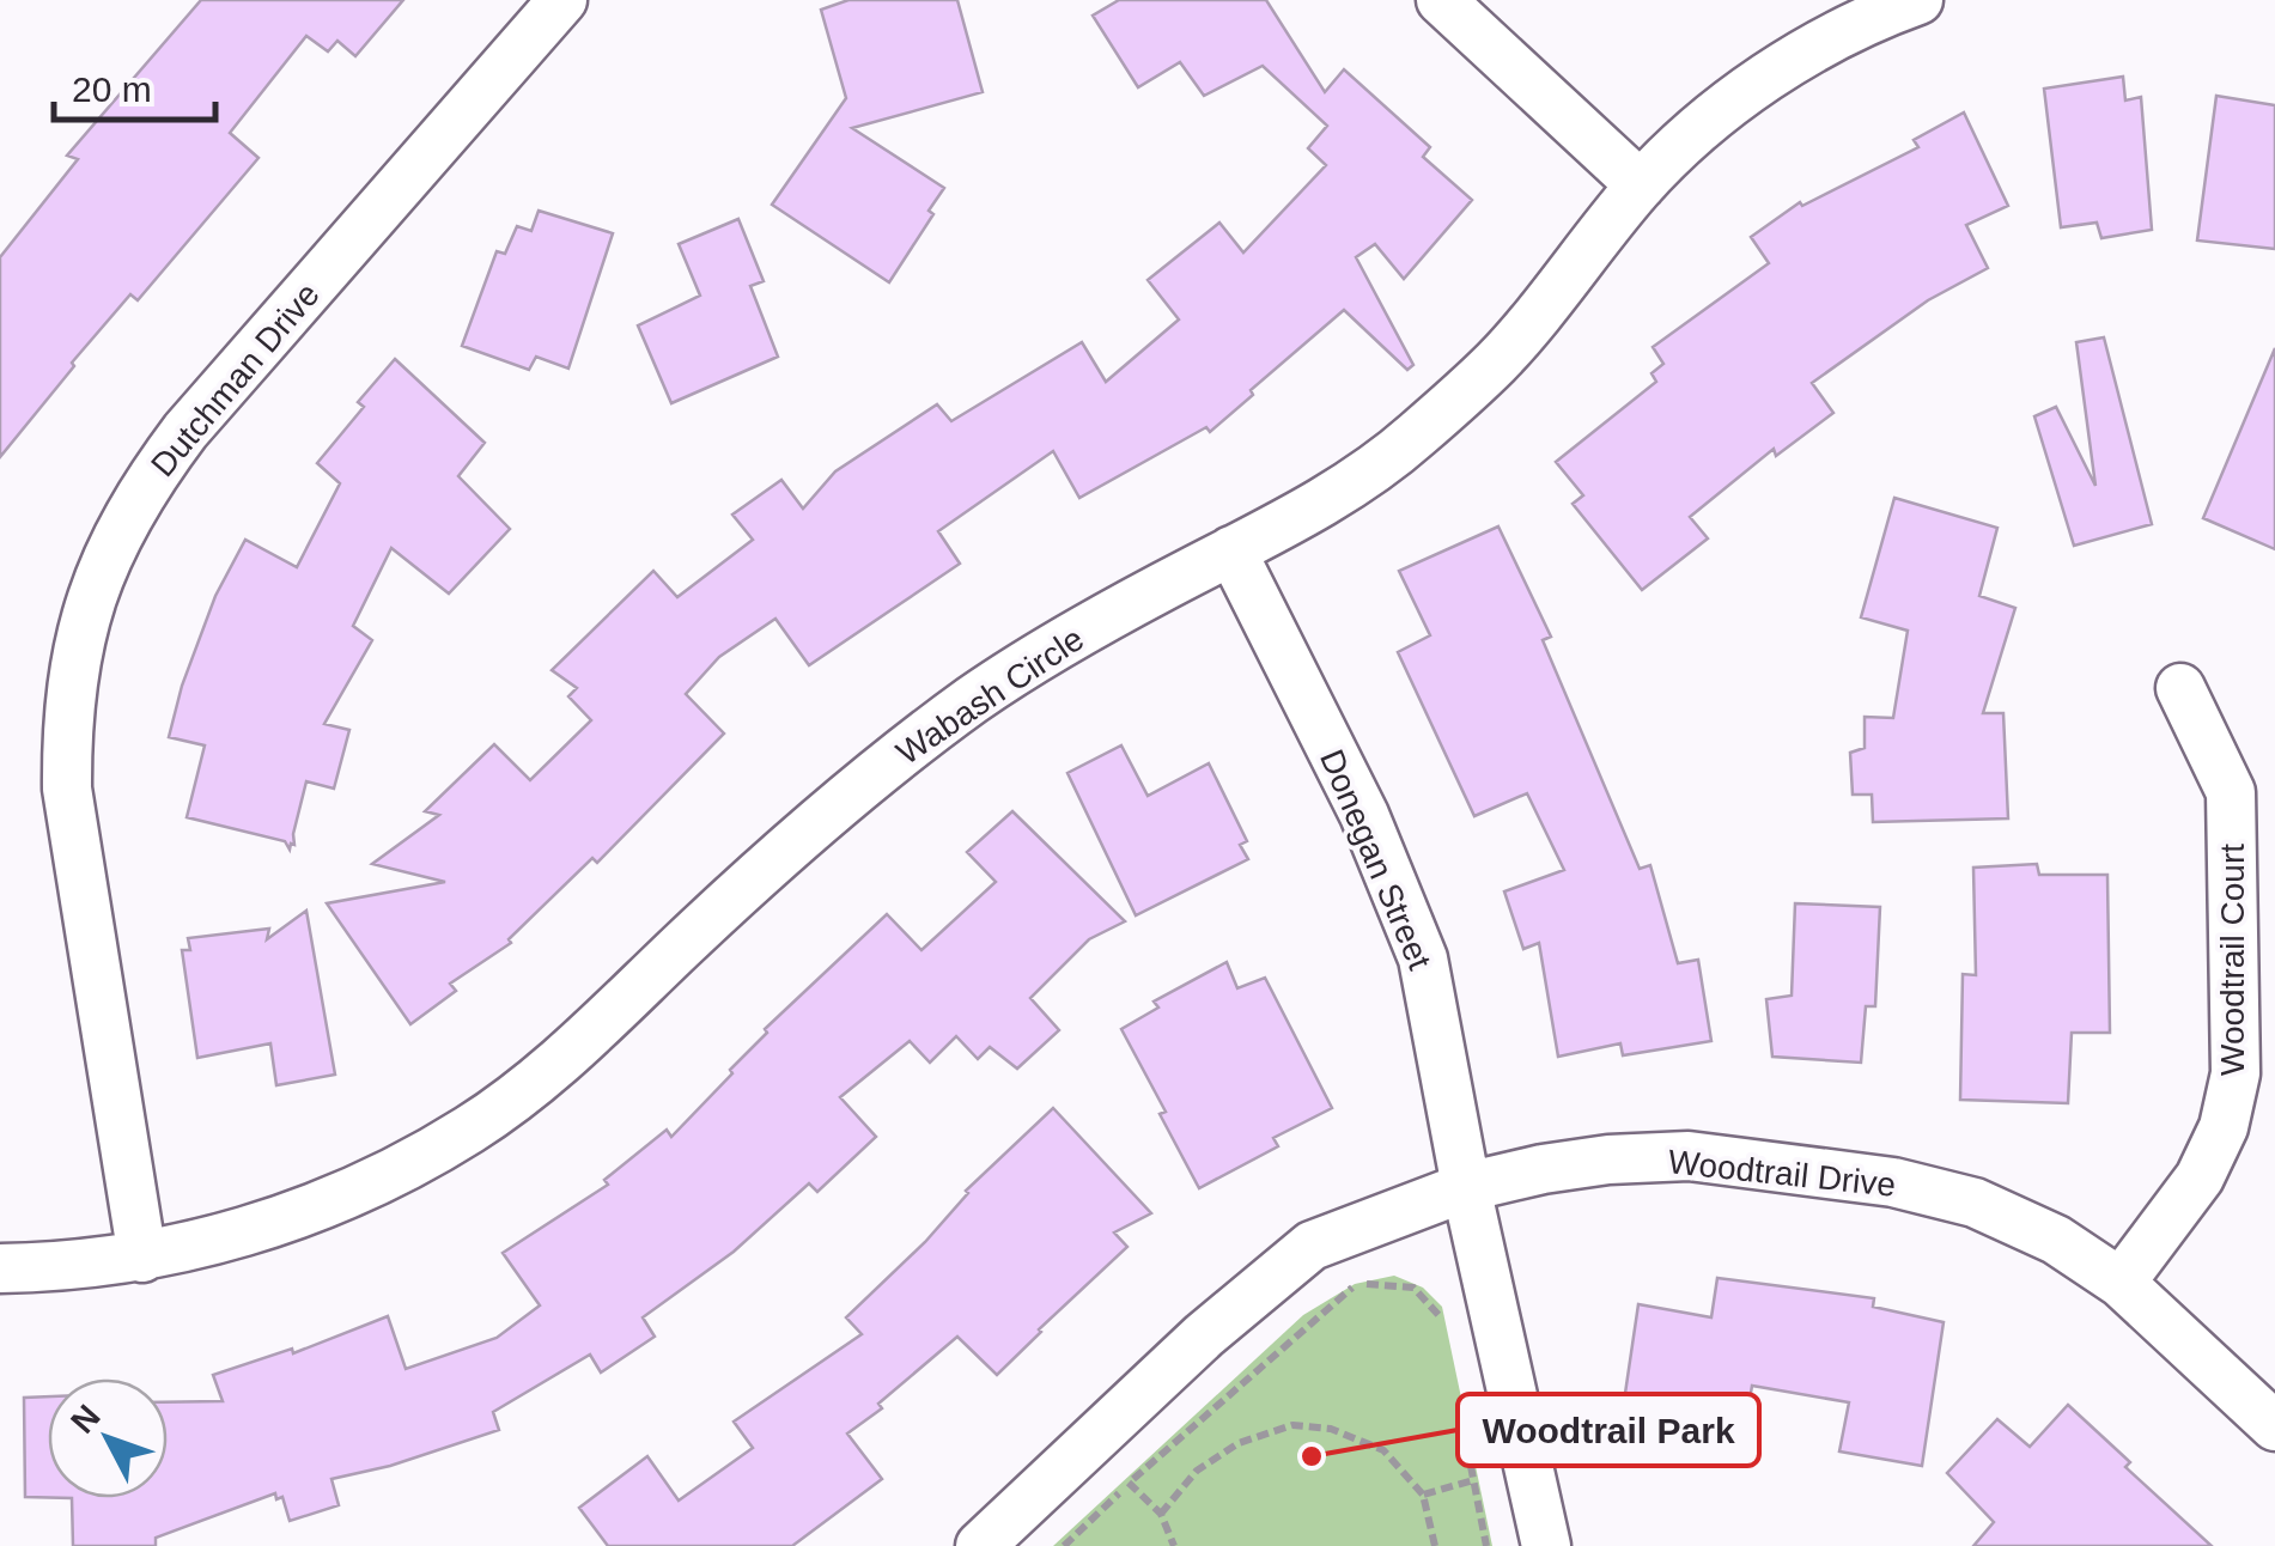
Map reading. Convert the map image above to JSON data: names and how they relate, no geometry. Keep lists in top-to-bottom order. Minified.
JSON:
{"streets":{"street":["Dutchman Drive","Wabash Circle","Donegan Street","Woodtrail Court","Woodtrail Drive"]},"crossings":[["Dutchman Drive","Wabash Circle"],["Wabash Circle","Donegan Street"],["Donegan Street","Woodtrail Drive"],["Woodtrail Court","Woodtrail Drive"]],"places":["Woodtrail Park"],"scale_bar":"20 m","north":"top left"}
